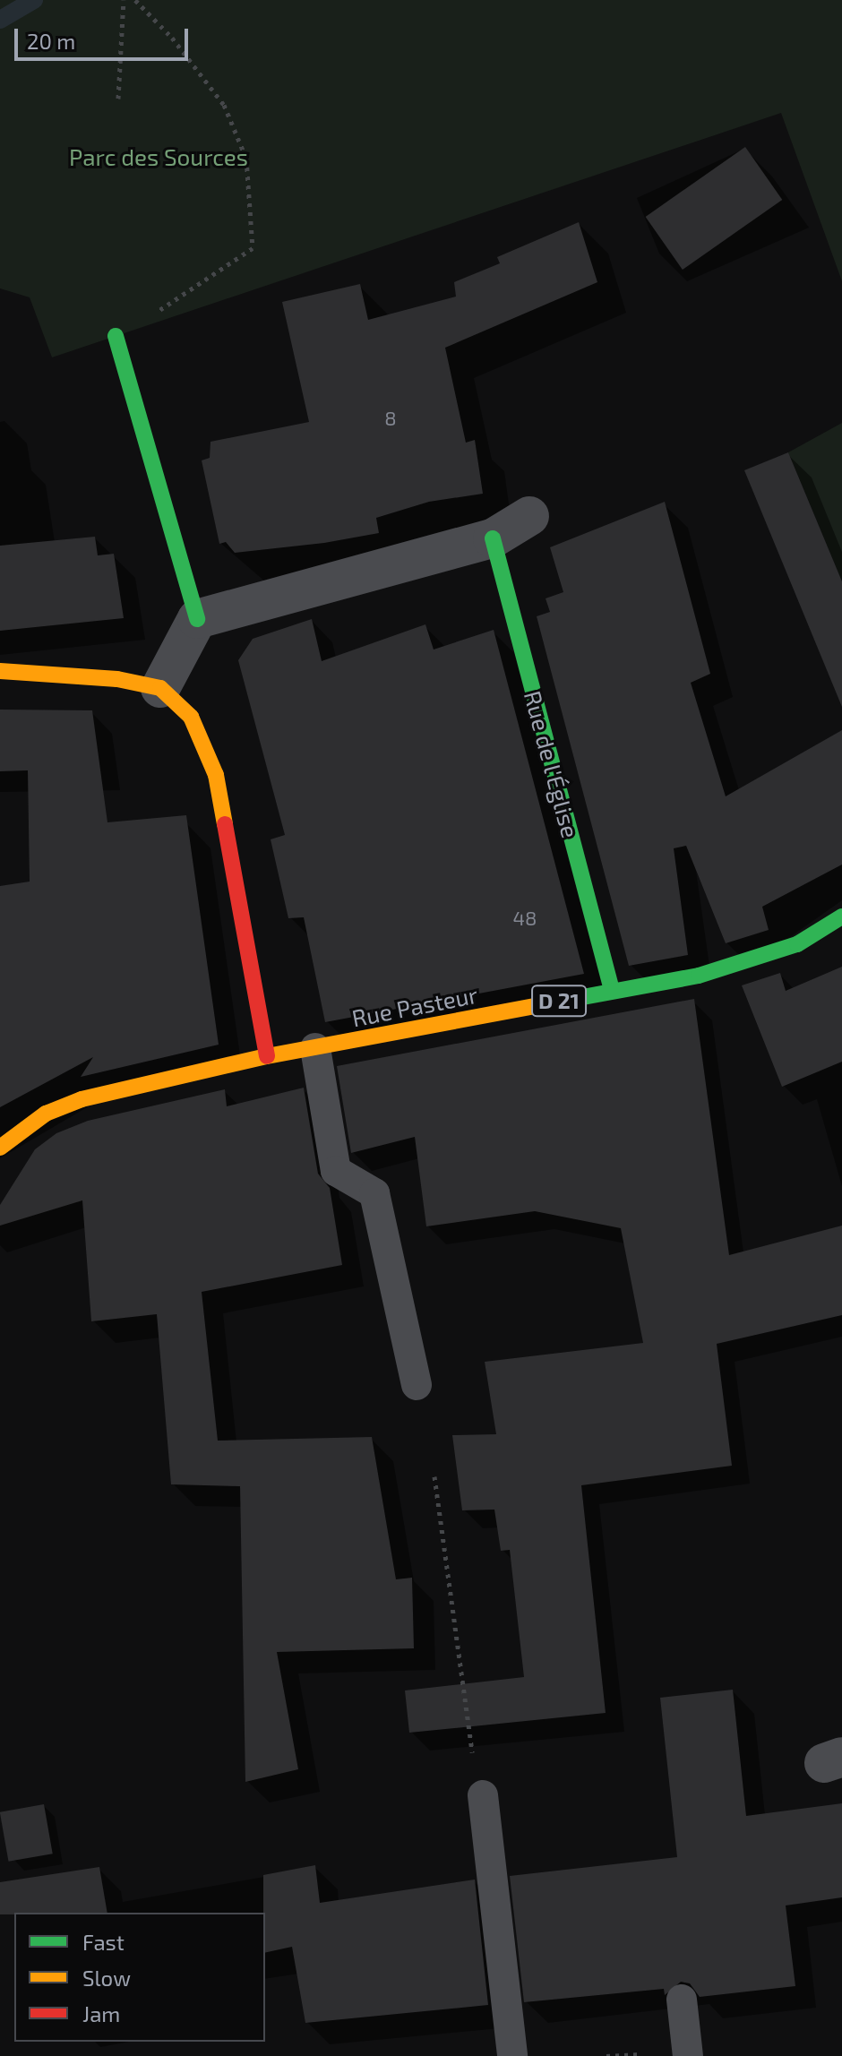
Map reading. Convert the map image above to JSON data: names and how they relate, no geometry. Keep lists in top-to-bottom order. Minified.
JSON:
{"streets":{"street":["Rue de l'Église","D 21","Rue Pasteur"]},"crossings":[["Rue de l'Église","Rue Pasteur"]],"parks":["Parc des Sources"],"house_numbers":["8","48"],"legend":["Fast","Slow","Jam"],"scale_bar":"20 m"}
